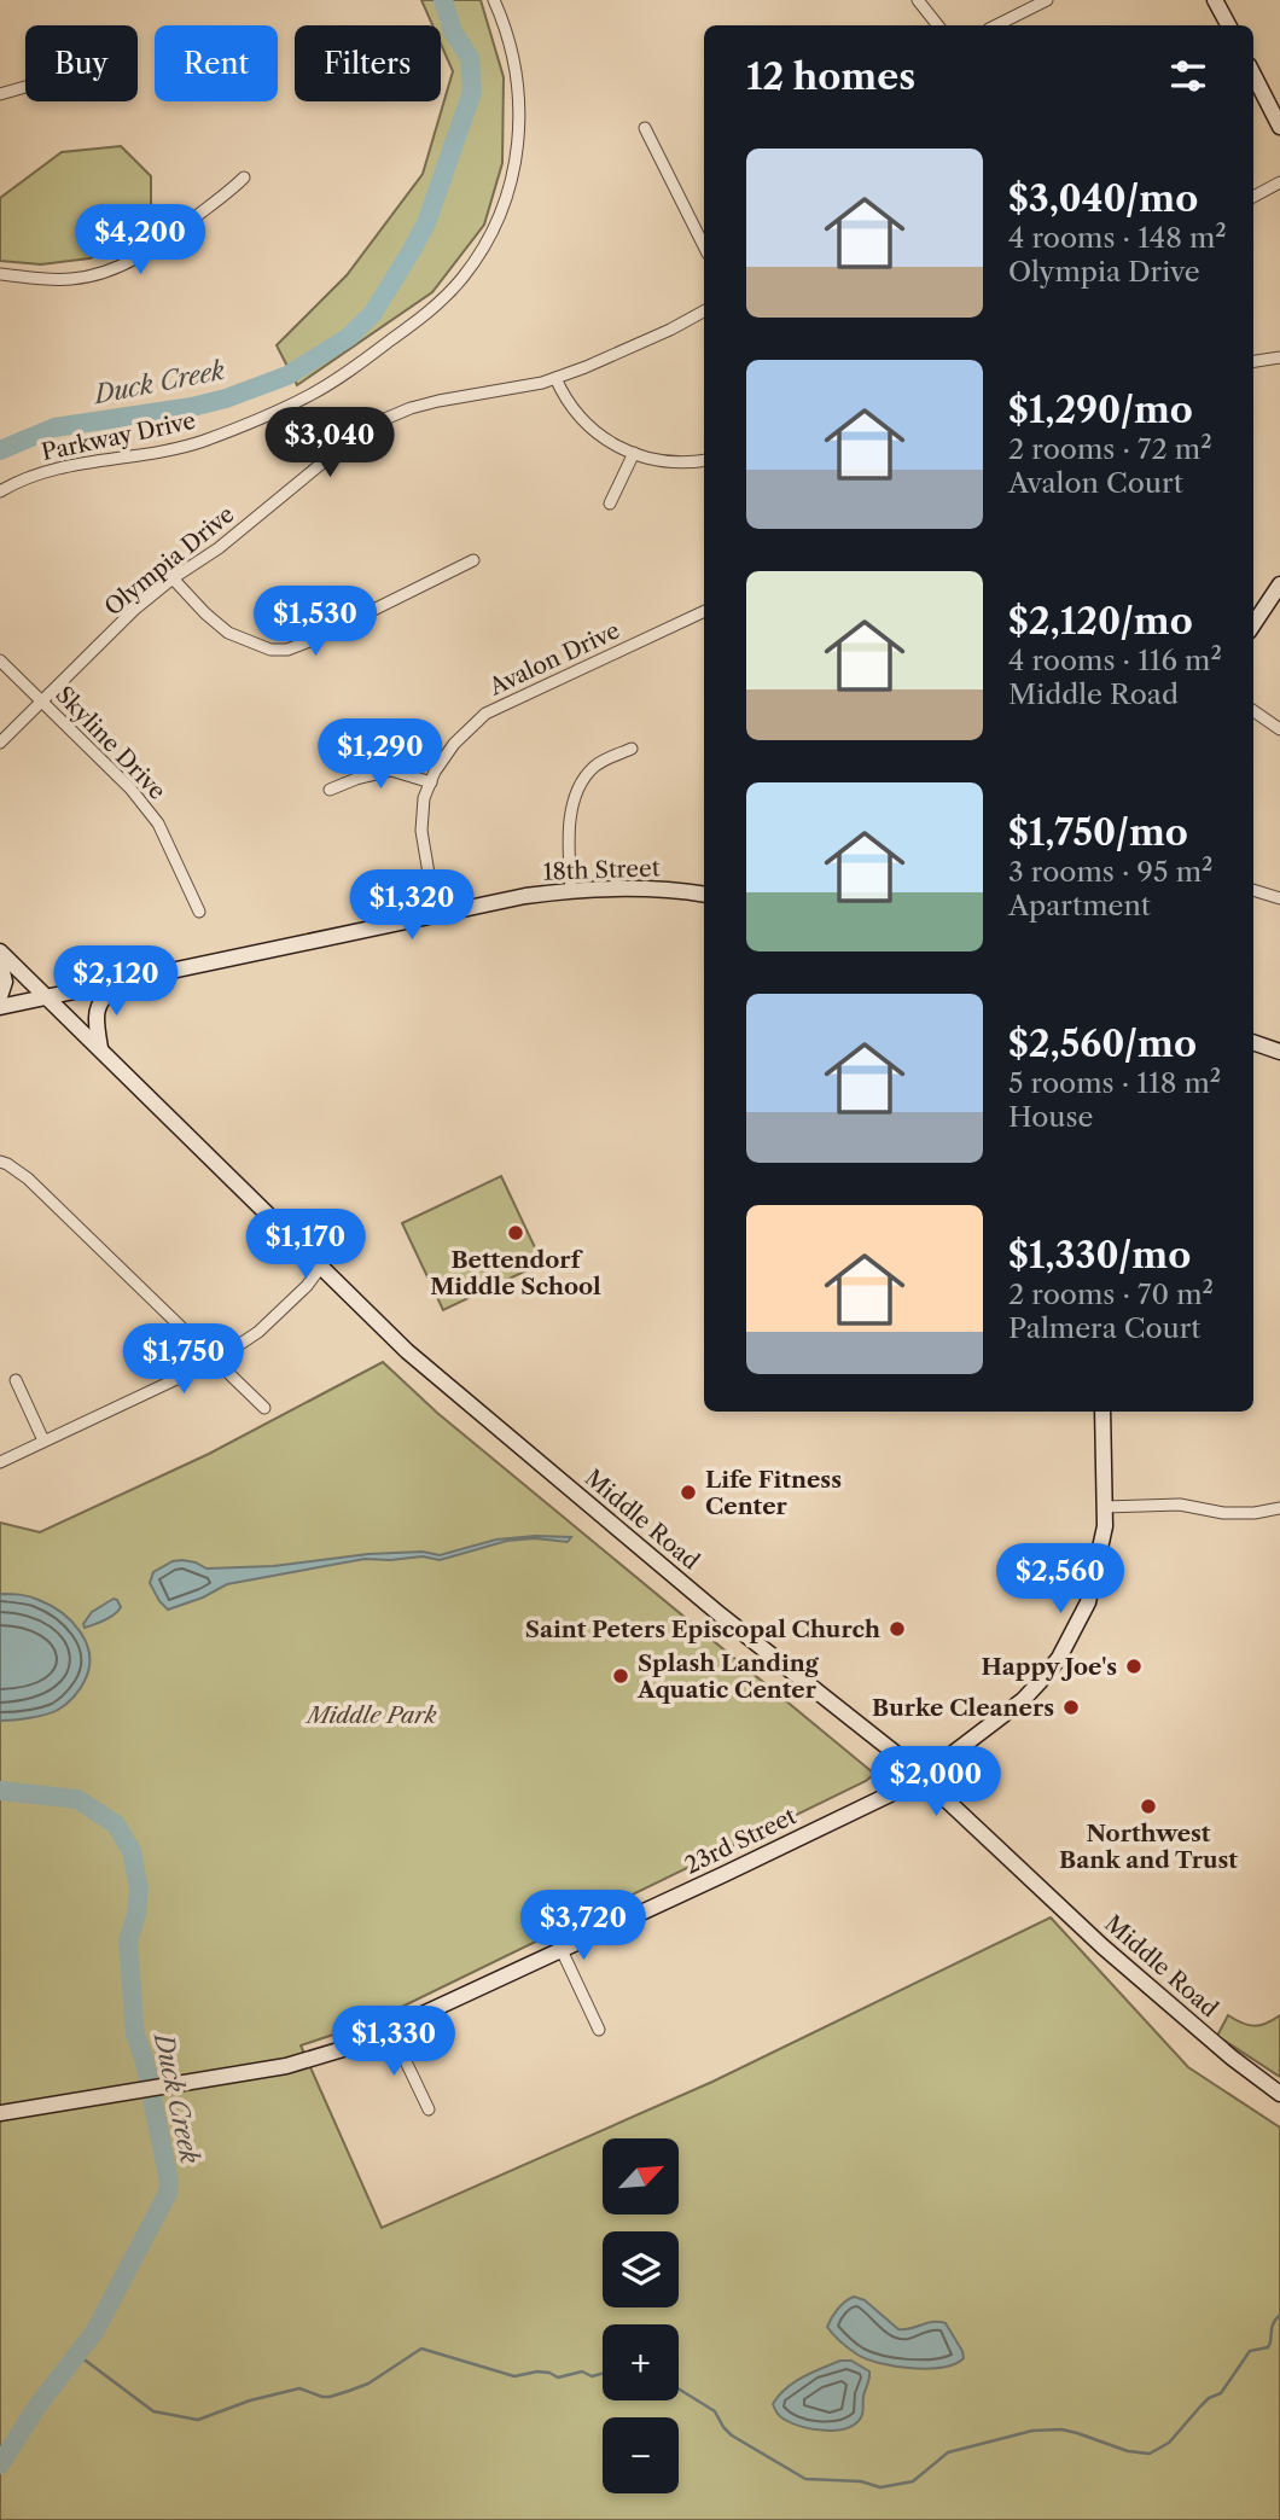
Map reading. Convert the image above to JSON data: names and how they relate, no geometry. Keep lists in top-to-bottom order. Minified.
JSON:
{"streets":{"main road":["18th Street","Middle Road","23rd Street"],"street":["Parkway Drive","Olympia Drive","Avalon Drive","Skyline Drive"]},"crossings":[["Olympia Drive","Skyline Drive"],["Avalon Drive","18th Street"],["18th Street","Middle Road"],["Middle Road","23rd Street"]],"water":["Duck Creek"],"parks":["Middle Park"],"places":["Bettendorf Middle School","Life Fitness Center","Saint Peters Episcopal Church","Happy Joe's","Splash Landing Aquatic Center","Burke Cleaners","Northwest Bank and Trust"],"north":"top right","page":{"chip":["Buy","Rent","Filters"],"heading":"12 homes","list":[{"name":"$3,040/mo","note":"4 rooms · 148 m² · Olympia Drive"},{"name":"$1,290/mo","note":"2 rooms · 72 m² · Avalon Court"},{"name":"$2,120/mo","note":"4 rooms · 116 m² · Middle Road"},{"name":"$1,750/mo","note":"3 rooms · 95 m² · Apartment"},{"name":"$2,560/mo","note":"5 rooms · 118 m² · House"},{"name":"$1,330/mo","note":"2 rooms · 70 m² · Palmera Court"}],"price":["$4,200","$3,040","$1,530","$1,290","$1,320","$2,120","$1,170","$1,750","$2,560","$2,000","$3,720","$1,330"],"map_buttons":["+","−"]}}
